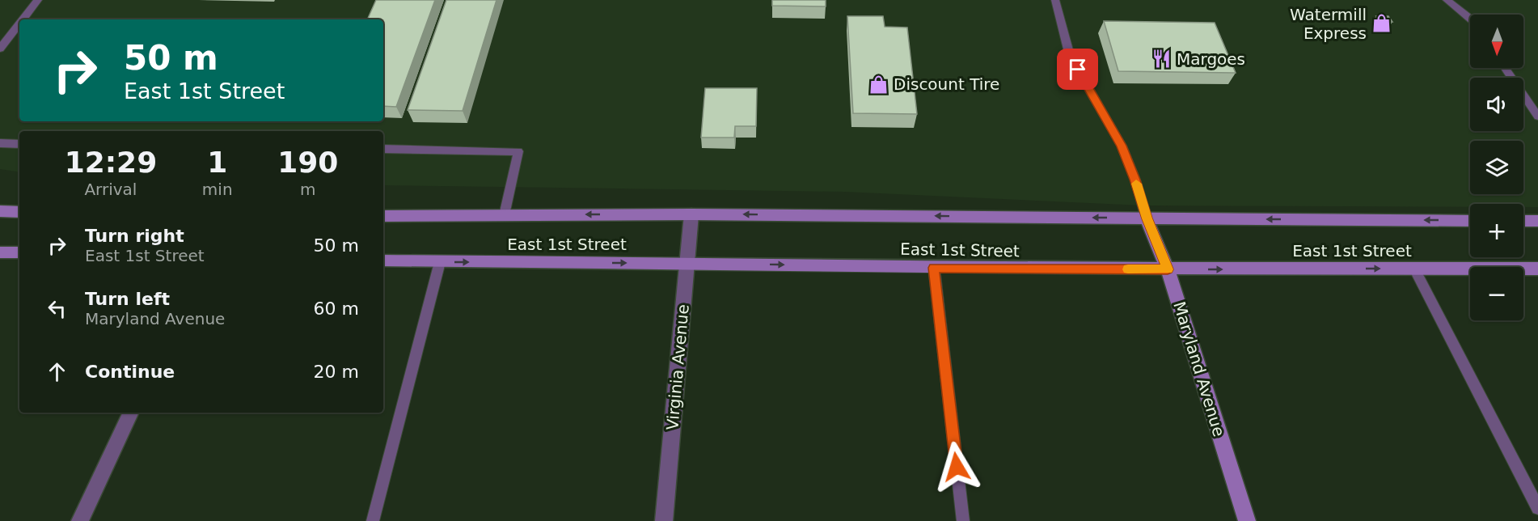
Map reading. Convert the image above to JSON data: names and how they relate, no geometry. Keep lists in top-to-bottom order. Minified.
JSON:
{"streets":{"main road":["East 1st Street","Maryland Avenue"],"street":["Virginia Avenue"]},"crossings":[["East 1st Street","Virginia Avenue"],["East 1st Street","Maryland Avenue"]],"places":{"shop":["Watermill Express","Discount Tire"],"restaurant":["Margoes"]},"north":"bottom","page":{"map_buttons":["+","−"],"turn":["50 m","East 1st Street"],"eta":["12:29","Arrival","1","min","190","m"],"list":[{"name":"Turn right","note":"East 1st Street","value":"50 m"},{"name":"Turn left","note":"Maryland Avenue","value":"60 m"},{"name":"Continue","value":"20 m"}]}}
